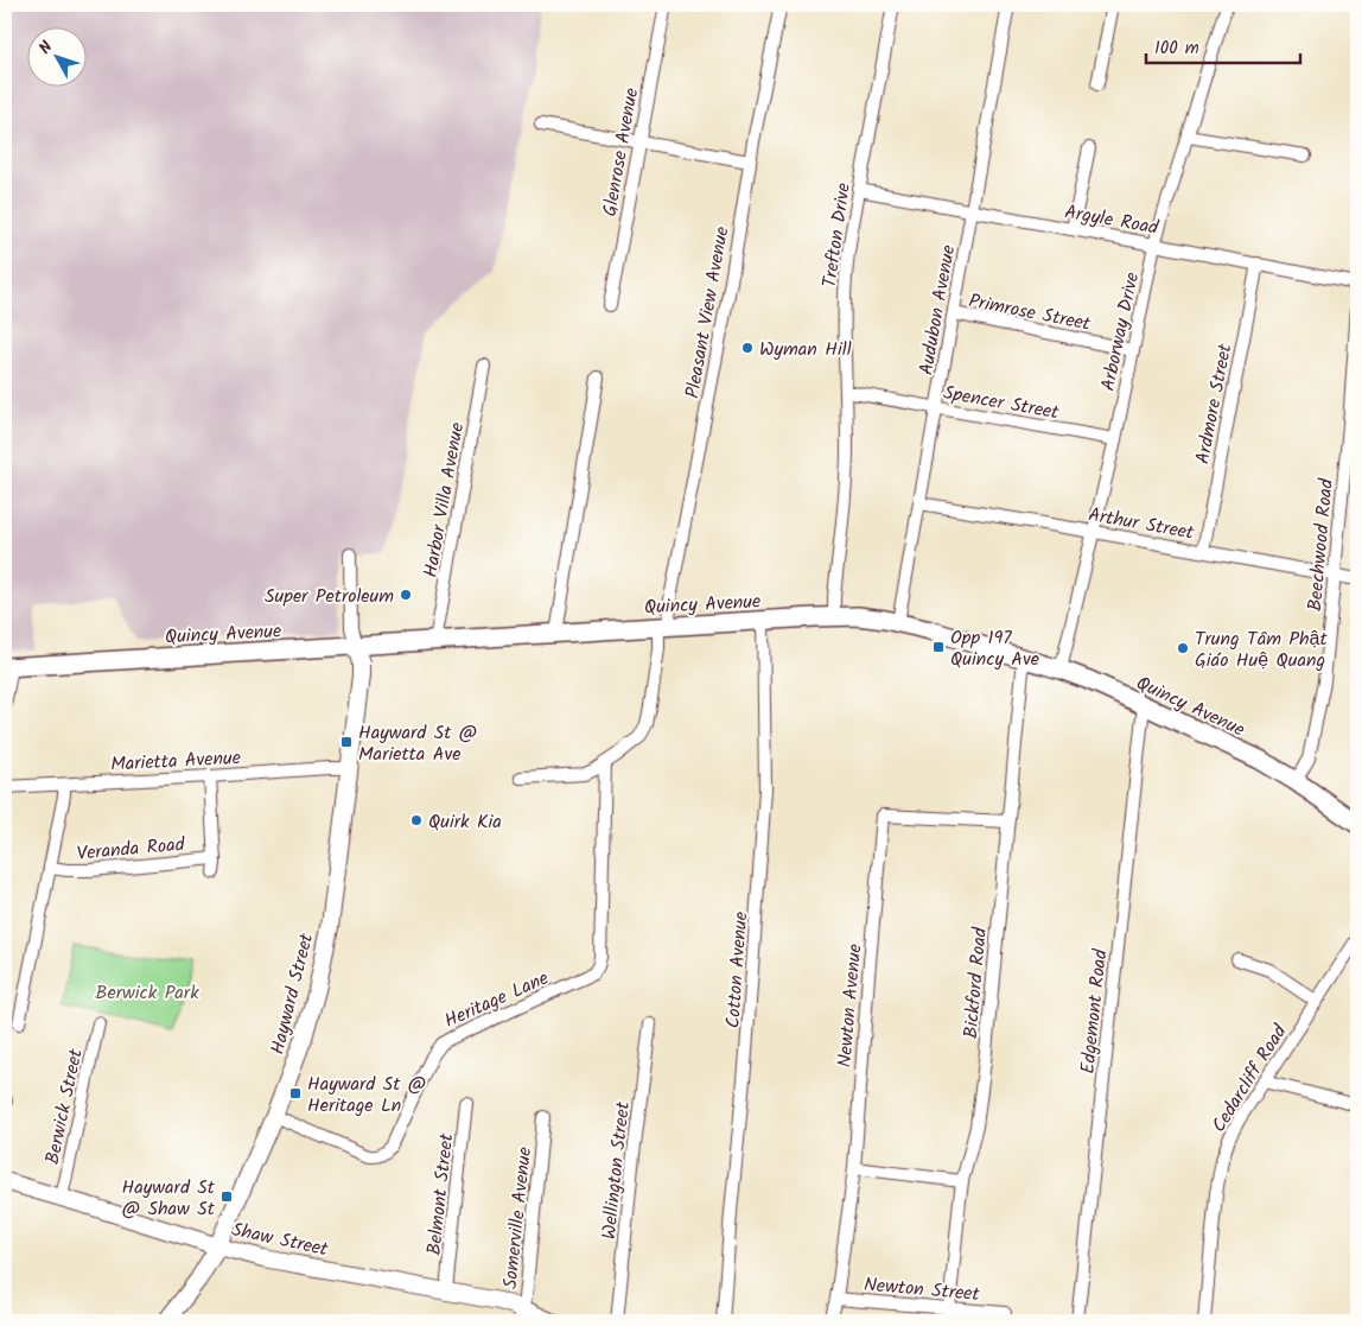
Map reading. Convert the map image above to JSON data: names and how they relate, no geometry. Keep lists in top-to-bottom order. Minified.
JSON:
{"streets":{"main road":["Quincy Avenue","Hayward Street","Shaw Street"],"street":["Glenrose Avenue","Argyle Road","Trefton Drive","Audubon Avenue","Primrose Street","Pleasant View Avenue","Arborway Drive","Spencer Street","Ardmore Street","Harbor Villa Avenue","Arthur Street","Beechwood Road","Marietta Avenue","Veranda Road","Cotton Avenue","Bickford Road","Heritage Lane","Newton Avenue","Edgemont Road","Cedarcliff Road","Berwick Street","Wellington Street","Belmont Street","Somerville Avenue","Newton Street"]},"crossings":[["Argyle Road","Trefton Drive"],["Argyle Road","Audubon Avenue"],["Argyle Road","Arborway Drive"],["Argyle Road","Ardmore Street"],["Trefton Drive","Spencer Street"],["Trefton Drive","Quincy Avenue"],["Audubon Avenue","Primrose Street"],["Audubon Avenue","Spencer Street"],["Audubon Avenue","Arthur Street"],["Audubon Avenue","Quincy Avenue"],["Primrose Street","Arborway Drive"],["Pleasant View Avenue","Quincy Avenue"],["Pleasant View Avenue","Heritage Lane"],["Arborway Drive","Spencer Street"],["Arborway Drive","Arthur Street"],["Arborway Drive","Quincy Avenue"],["Ardmore Street","Arthur Street"],["Harbor Villa Avenue","Quincy Avenue"],["Arthur Street","Beechwood Road"],["Beechwood Road","Quincy Avenue"],["Quincy Avenue","Cotton Avenue"],["Quincy Avenue","Bickford Road"],["Quincy Avenue","Hayward Street"],["Quincy Avenue","Edgemont Road"],["Marietta Avenue","Veranda Road"],["Marietta Avenue","Hayward Street"],["Bickford Road","Newton Avenue"],["Bickford Road","Newton Street"],["Hayward Street","Heritage Lane"],["Hayward Street","Shaw Street"],["Newton Avenue","Newton Street"],["Berwick Street","Shaw Street"],["Belmont Street","Shaw Street"],["Somerville Avenue","Shaw Street"]],"parks":["Berwick Park"],"places":{"other":["Wyman Hill","Super Petroleum","Trung Tâm Phật Giáo Huệ Quang","Quirk Kia"],"transit":["Opp 197 Quincy Ave","Hayward St @ Marietta Ave","Hayward St @ Heritage Ln","Hayward St @ Shaw St"]},"scale_bar":"100 m","north":"top left"}
